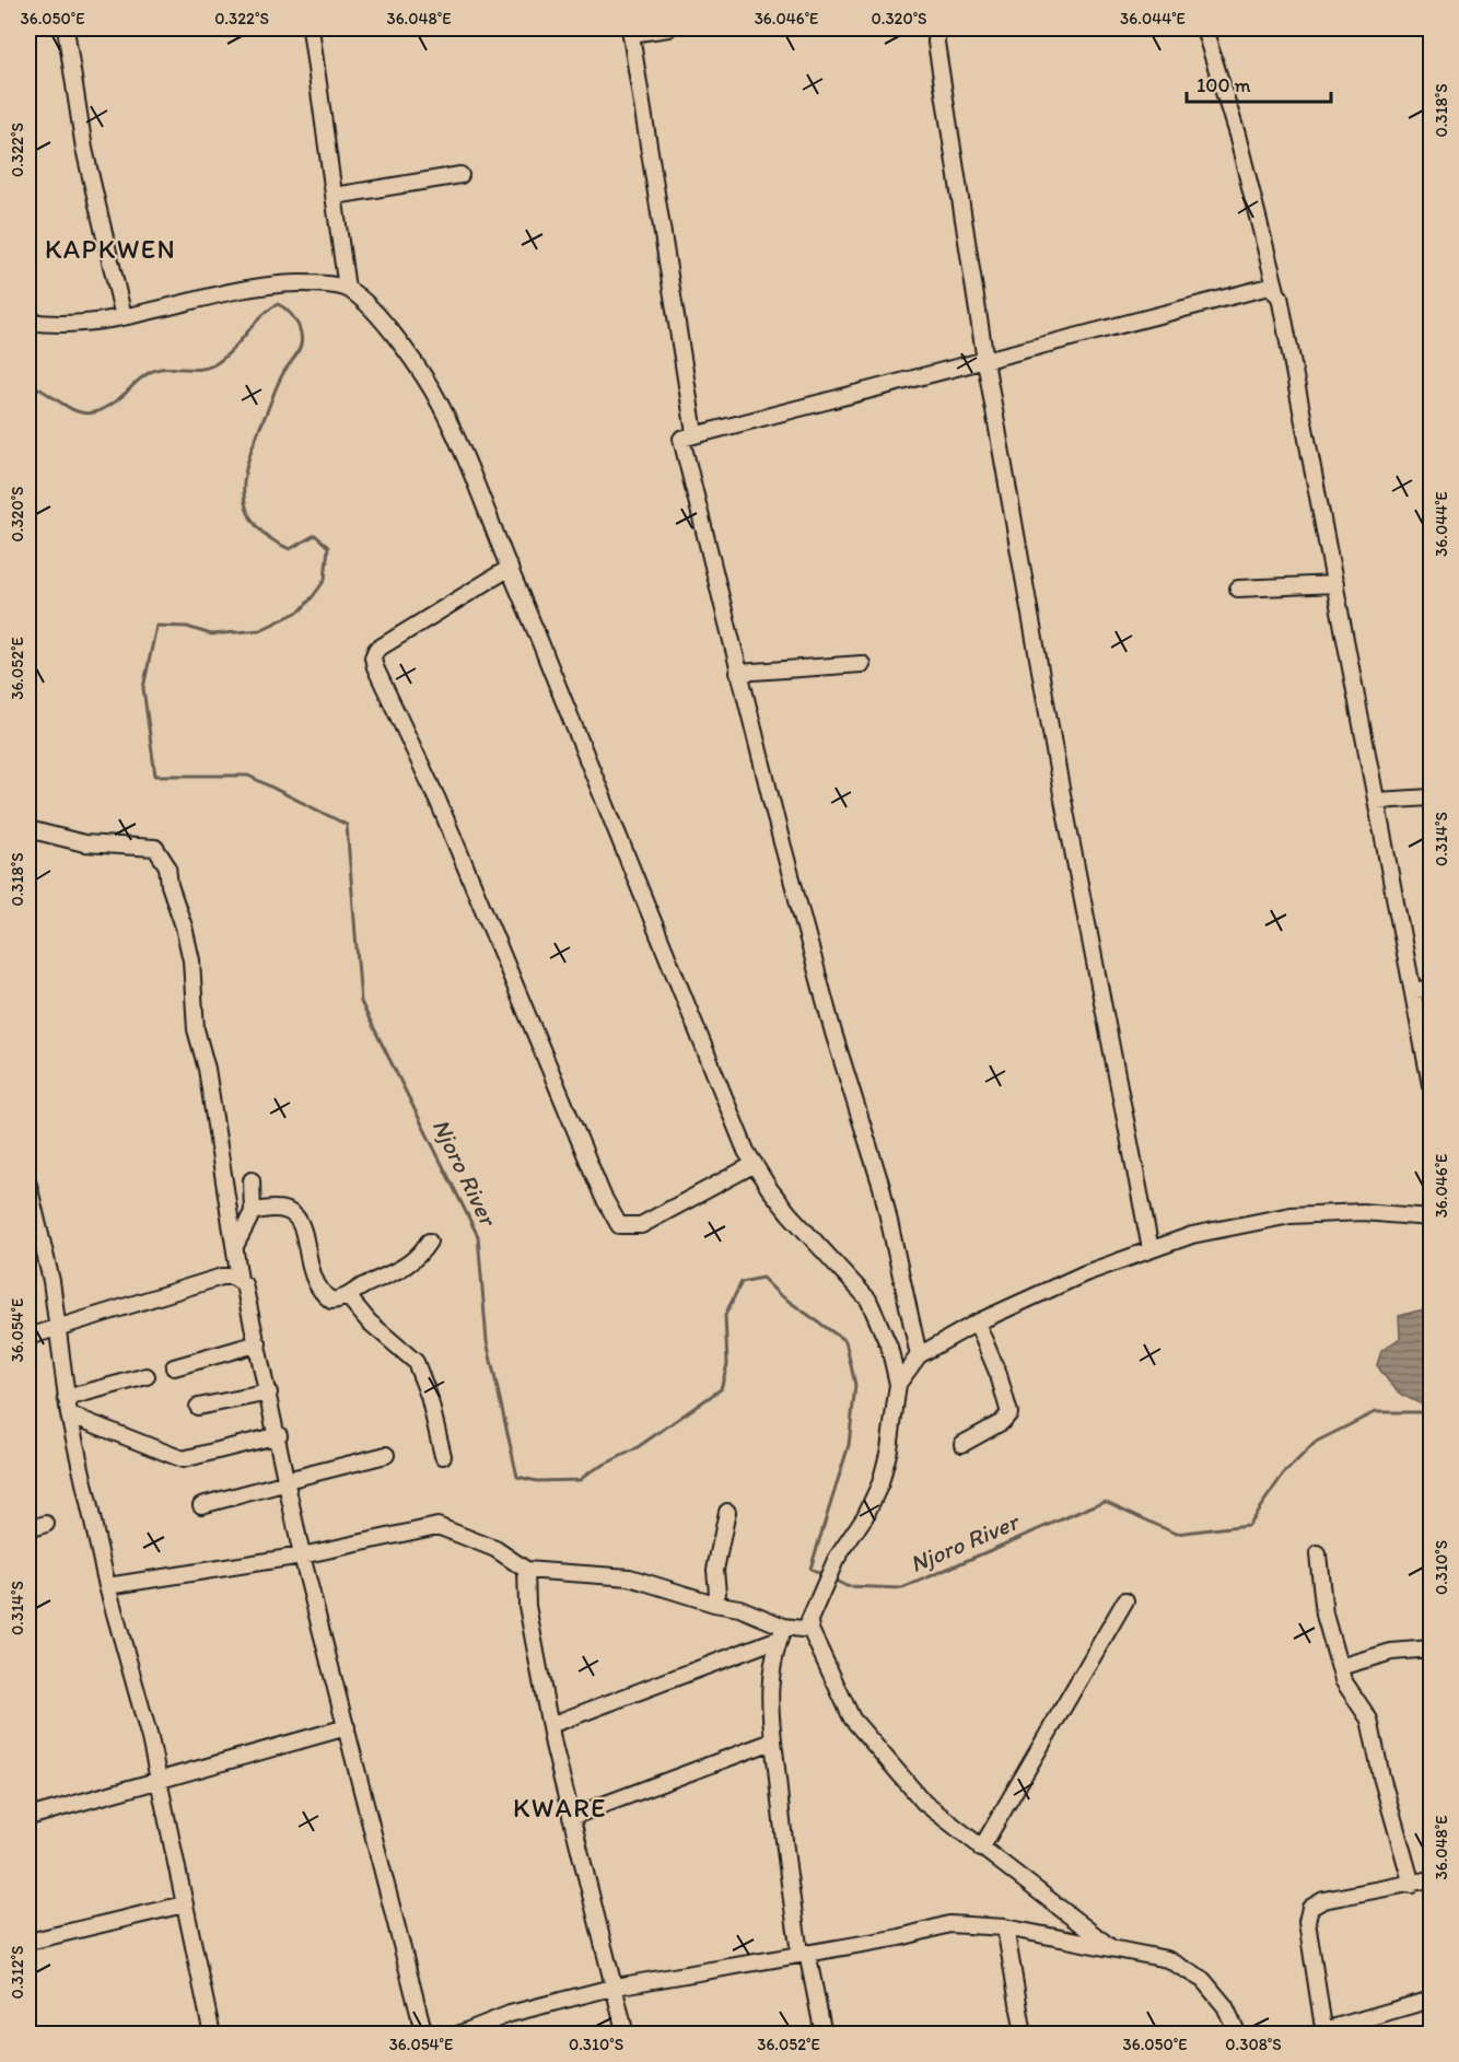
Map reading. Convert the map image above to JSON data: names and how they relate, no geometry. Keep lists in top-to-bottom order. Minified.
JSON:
{"districts":["KAPKWEN","KWARE"],"water":["Njoro River"],"scale_bar":"100 m","coordinates":["36.050°E","0.322°S","36.048°E","36.046°E","0.320°S","36.044°E","0.318°S","36.052°E","0.314°S","36.054°E","0.310°S","0.312°S","0.308°S"]}
